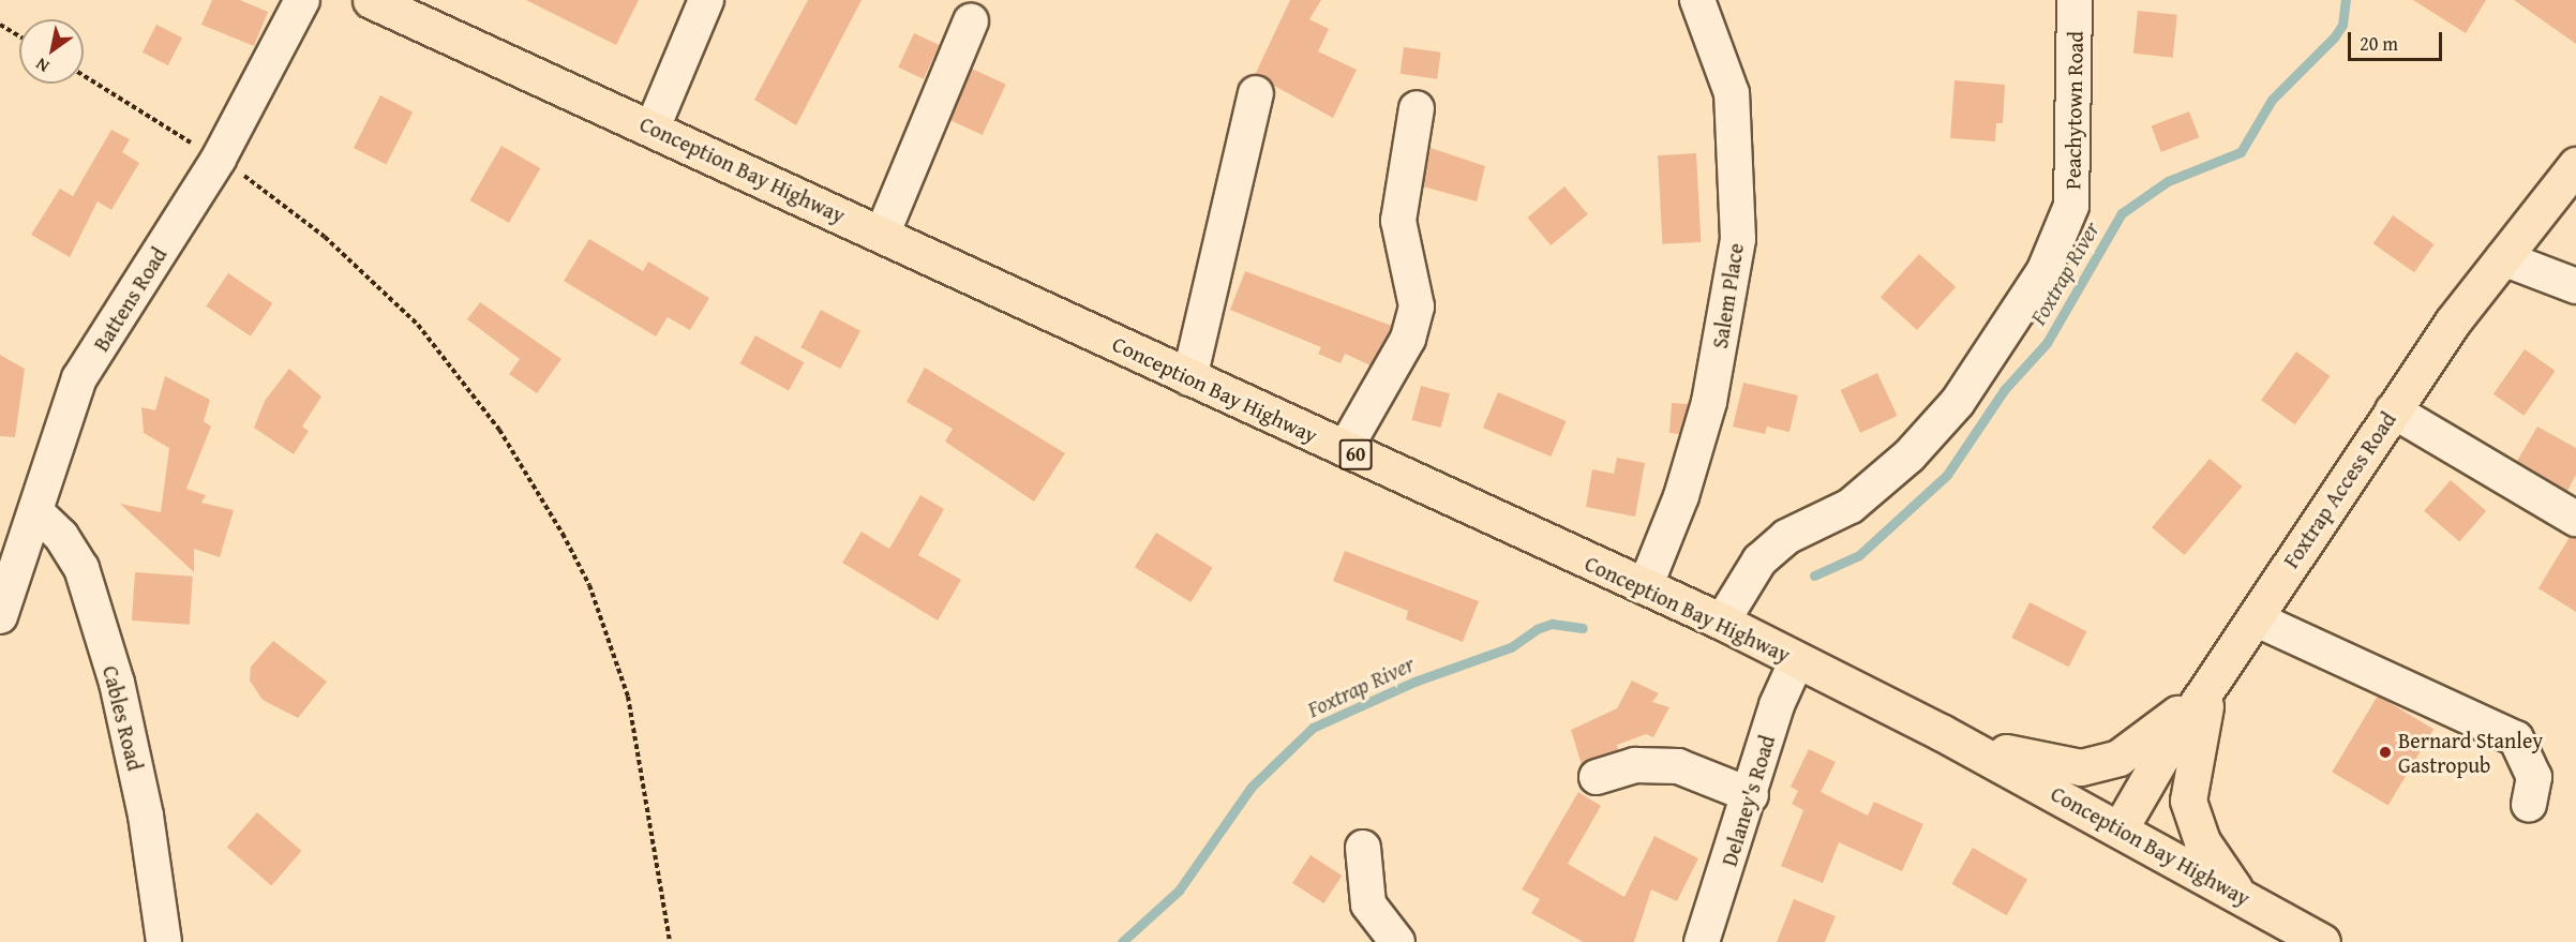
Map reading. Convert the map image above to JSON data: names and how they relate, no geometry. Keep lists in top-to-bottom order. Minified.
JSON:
{"streets":{"main road":["Conception Bay Highway","60","Foxtrap Access Road"],"street":["Peachytown Road","Salem Place","Battens Road","Cables Road","Delaney's Road"]},"crossings":[["Peachytown Road","Conception Bay Highway"],["Conception Bay Highway","Salem Place"],["Conception Bay Highway","Foxtrap Access Road"],["Conception Bay Highway","Delaney's Road"],["Battens Road","Cables Road"]],"water":["Foxtrap River"],"places":["Bernard Stanley Gastropub"],"scale_bar":"20 m","north":"bottom left"}
